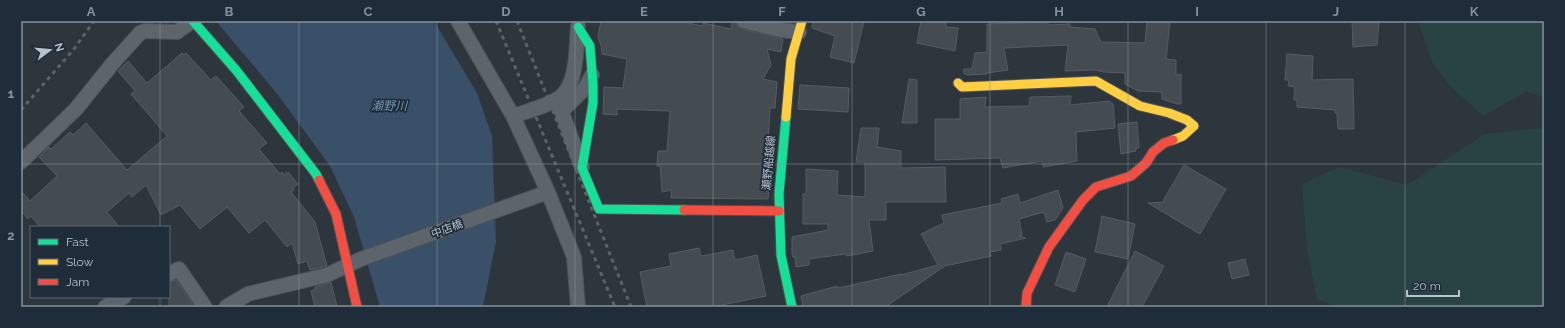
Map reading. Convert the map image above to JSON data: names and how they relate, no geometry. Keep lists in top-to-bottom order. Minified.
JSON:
{"streets":{"street":["瀬野船越線","中店橋"]},"water":["瀬野川"],"legend":["Fast","Slow","Jam"],"scale_bar":"20 m","north":"right","grid":{"columns":["A","B","C","D","E","F","G","H","I","J","K"],"rows":["1","2"]}}
